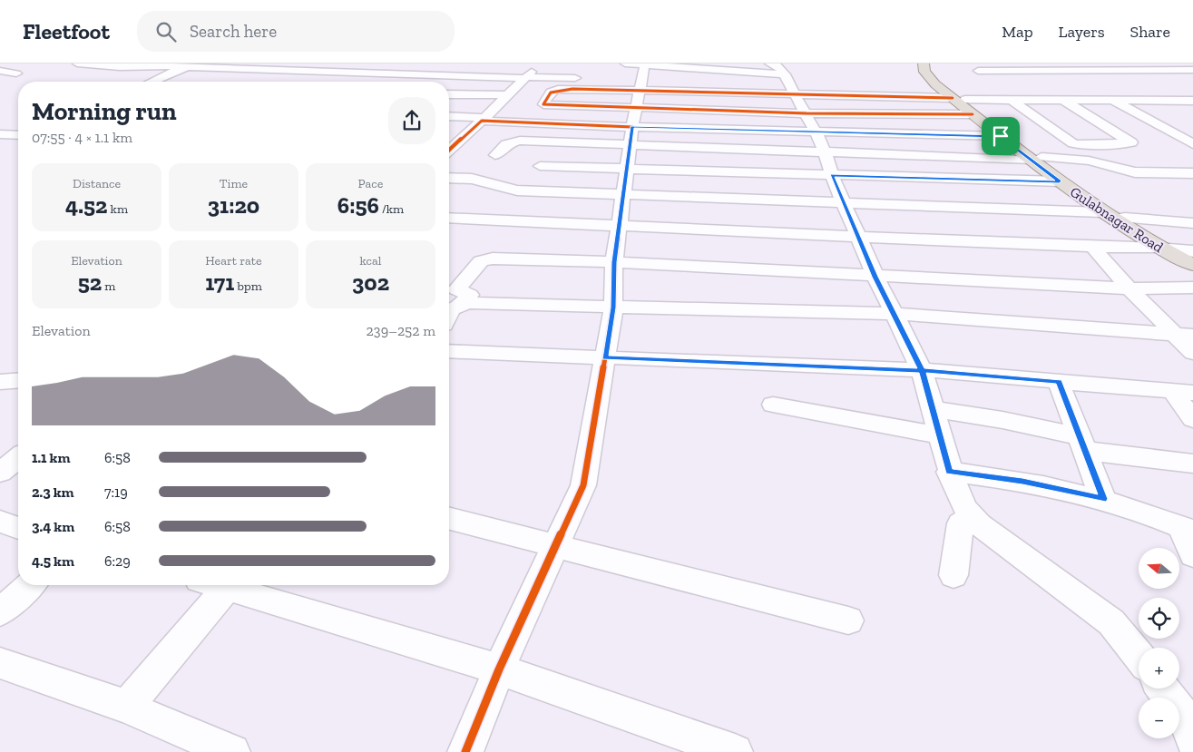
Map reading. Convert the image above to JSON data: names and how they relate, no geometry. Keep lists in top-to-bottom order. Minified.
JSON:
{"streets":{"main road":["Gulabnagar Road"]},"north":"left","page":{"header":"Fleetfoot","search":"Search here","nav":["Map","Layers","Share"],"heading":["Morning run","07:55 · 4 × 1.1 km"],"stats":[["Distance","4.52 km"],["Time","31:20"],["Pace","6:56 /km"],["Elevation","52 m"],["Heart rate","171 bpm"],["kcal","302"]],"chart":["Elevation","239–252 m"],"list":[{"name":"1.1 km","note":"6:58"},{"name":"2.3 km","note":"7:19"},{"name":"3.4 km","note":"6:58"},{"name":"4.5 km","note":"6:29"}],"map_buttons":["+","−"]}}
